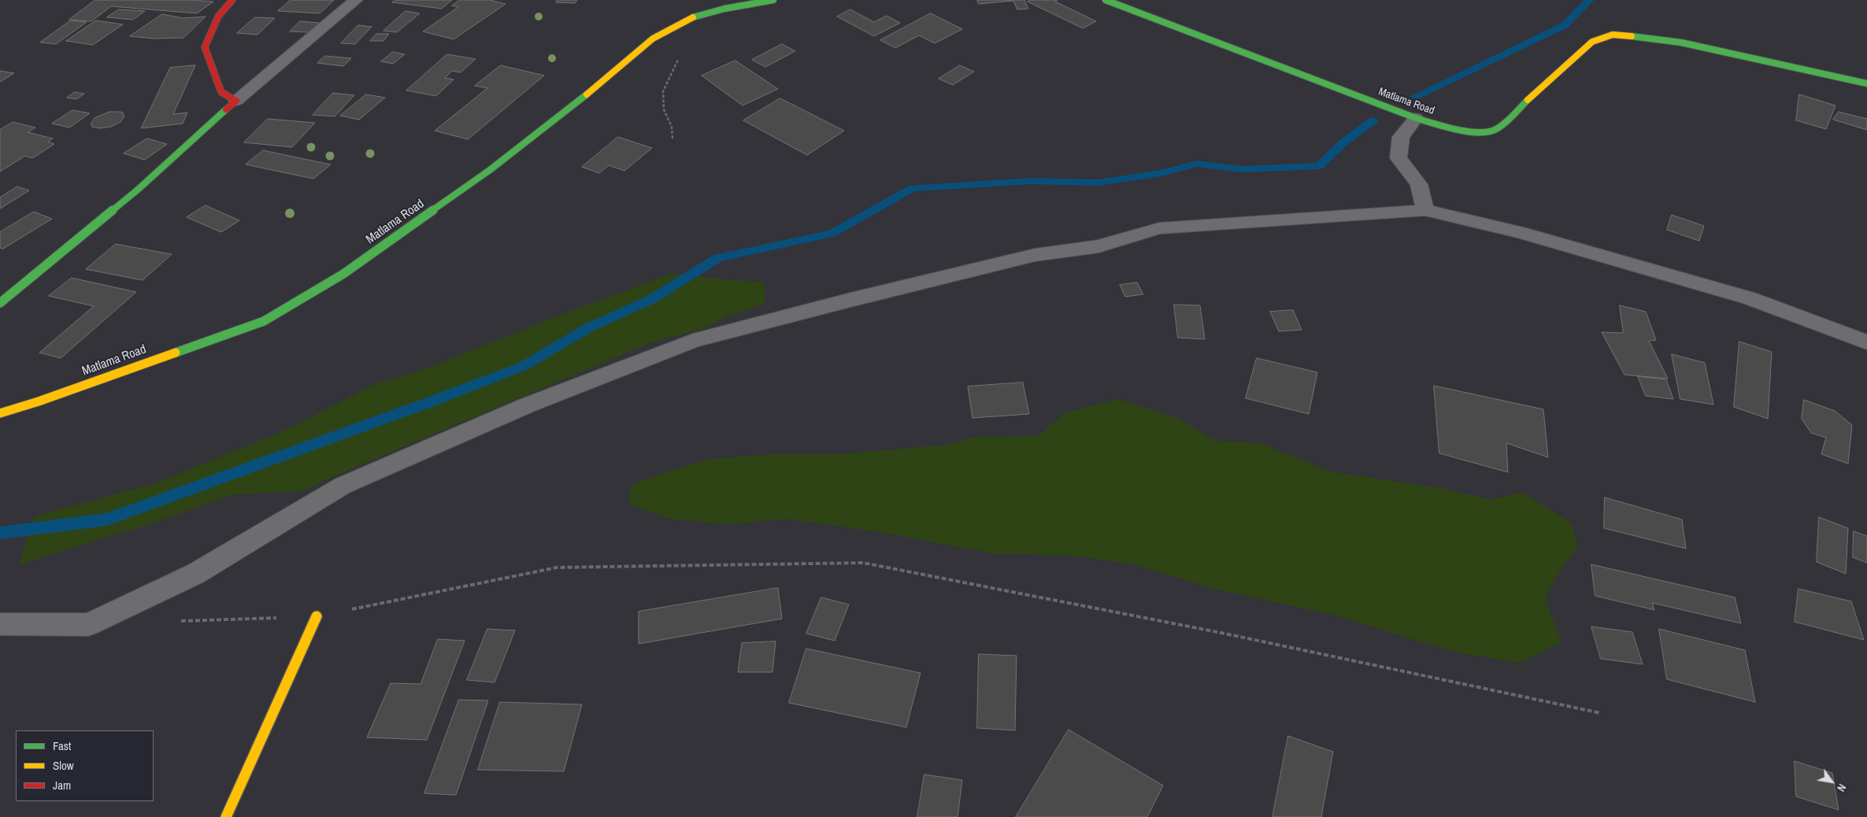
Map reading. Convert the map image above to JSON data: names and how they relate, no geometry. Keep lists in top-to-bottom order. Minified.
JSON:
{"streets":{"street":["Matlama Road"]},"legend":["Fast","Slow","Jam"],"north":"bottom right"}
